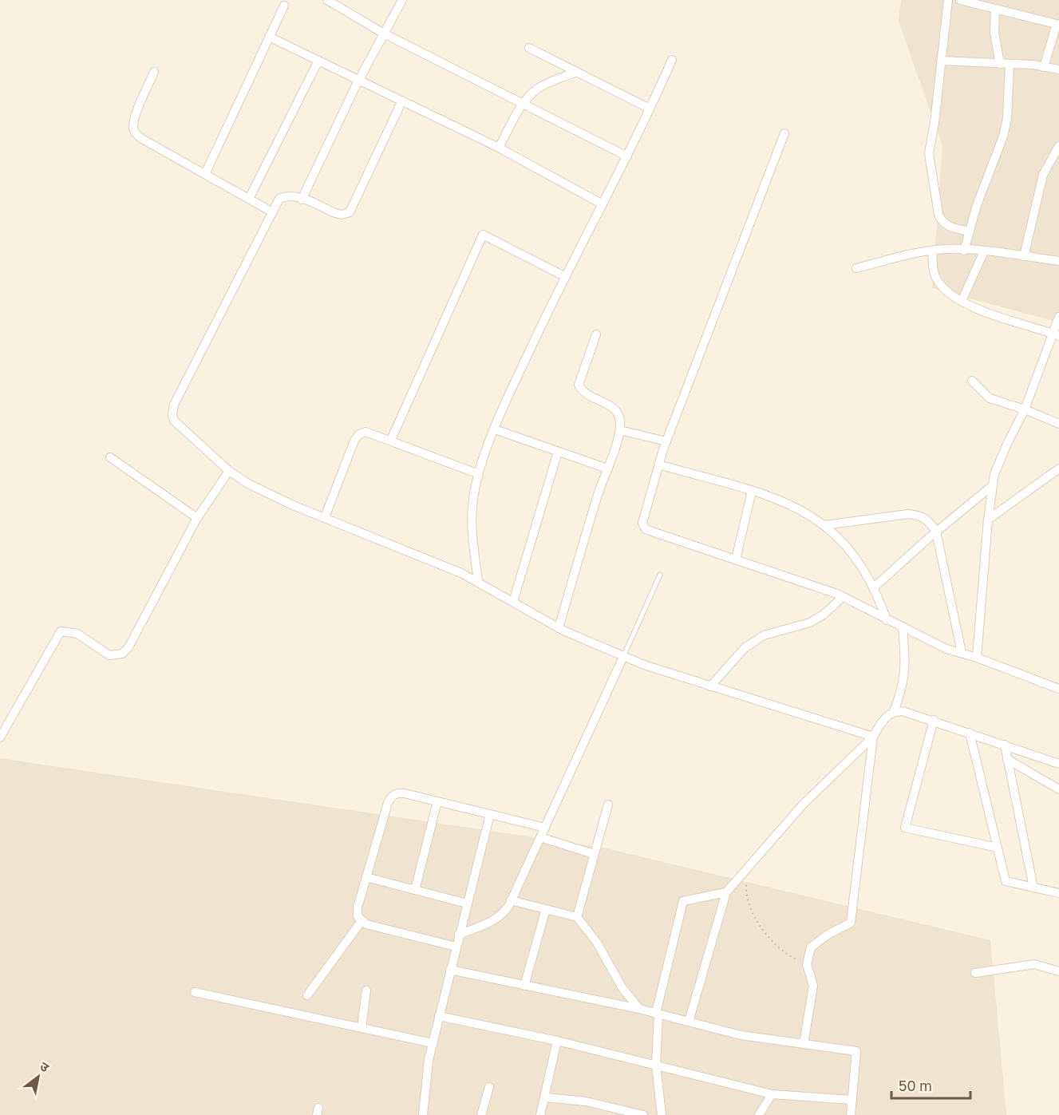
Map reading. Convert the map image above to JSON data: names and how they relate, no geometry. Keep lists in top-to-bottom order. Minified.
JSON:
{"scale_bar":"50 m","north":"top right"}
